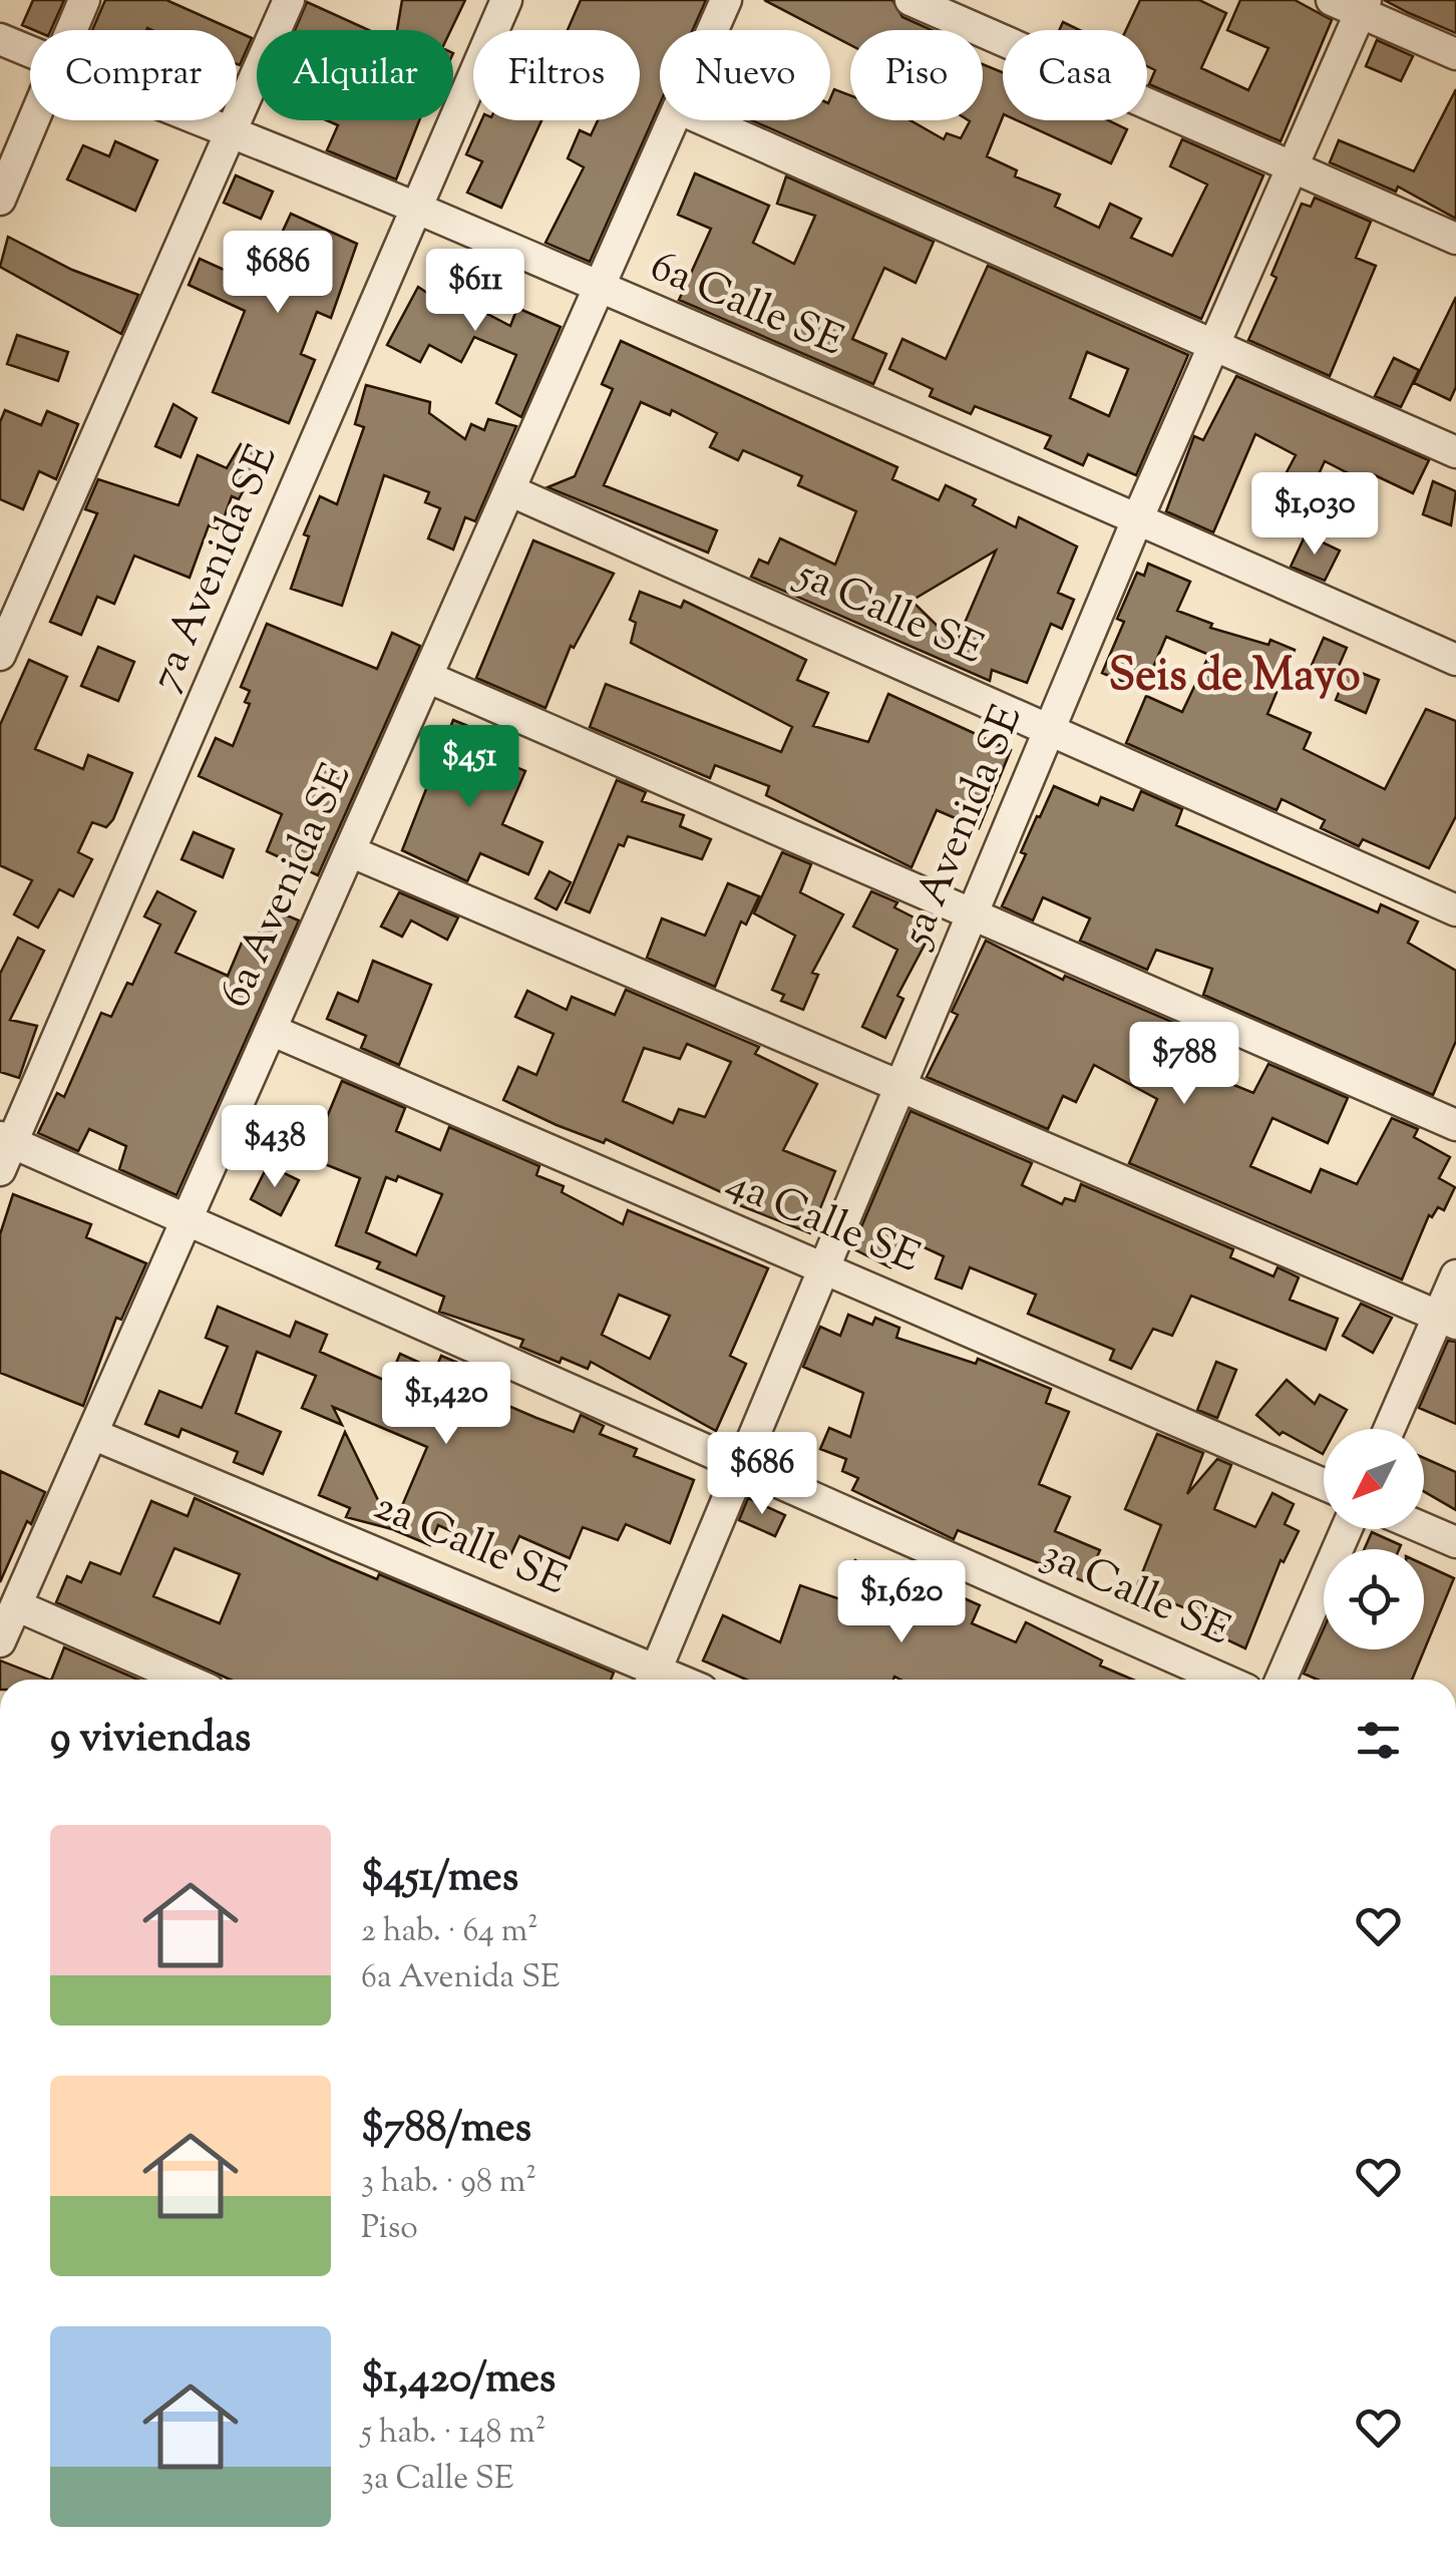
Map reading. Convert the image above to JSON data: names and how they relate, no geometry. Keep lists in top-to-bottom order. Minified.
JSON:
{"streets":{"street":["6a Calle SE","7a Avenida SE","5a Calle SE","5a Avenida SE","6a Avenida SE","4a Calle SE","2a Calle SE","3a Calle SE"]},"crossings":[["6a Calle SE","7a Avenida SE"],["6a Calle SE","5a Avenida SE"],["6a Calle SE","6a Avenida SE"],["7a Avenida SE","3a Calle SE"],["5a Calle SE","5a Avenida SE"],["5a Calle SE","6a Avenida SE"],["5a Avenida SE","4a Calle SE"],["5a Avenida SE","2a Calle SE"],["5a Avenida SE","3a Calle SE"],["6a Avenida SE","4a Calle SE"],["6a Avenida SE","2a Calle SE"],["6a Avenida SE","3a Calle SE"]],"districts":["Seis de Mayo"],"north":"bottom left","page":{"chip":["Comprar","Alquilar","Filtros","Nuevo","Piso","Casa"],"price":["$686","$611","$1,030","$451","$788","$438","$1,420","$686","$1,620"],"heading":"9 viviendas","list":[{"name":"$451/mes","note":"2 hab. · 64 m² · 6a Avenida SE"},{"name":"$788/mes","note":"3 hab. · 98 m² · Piso"},{"name":"$1,420/mes","note":"5 hab. · 148 m² · 3a Calle SE"}]}}
